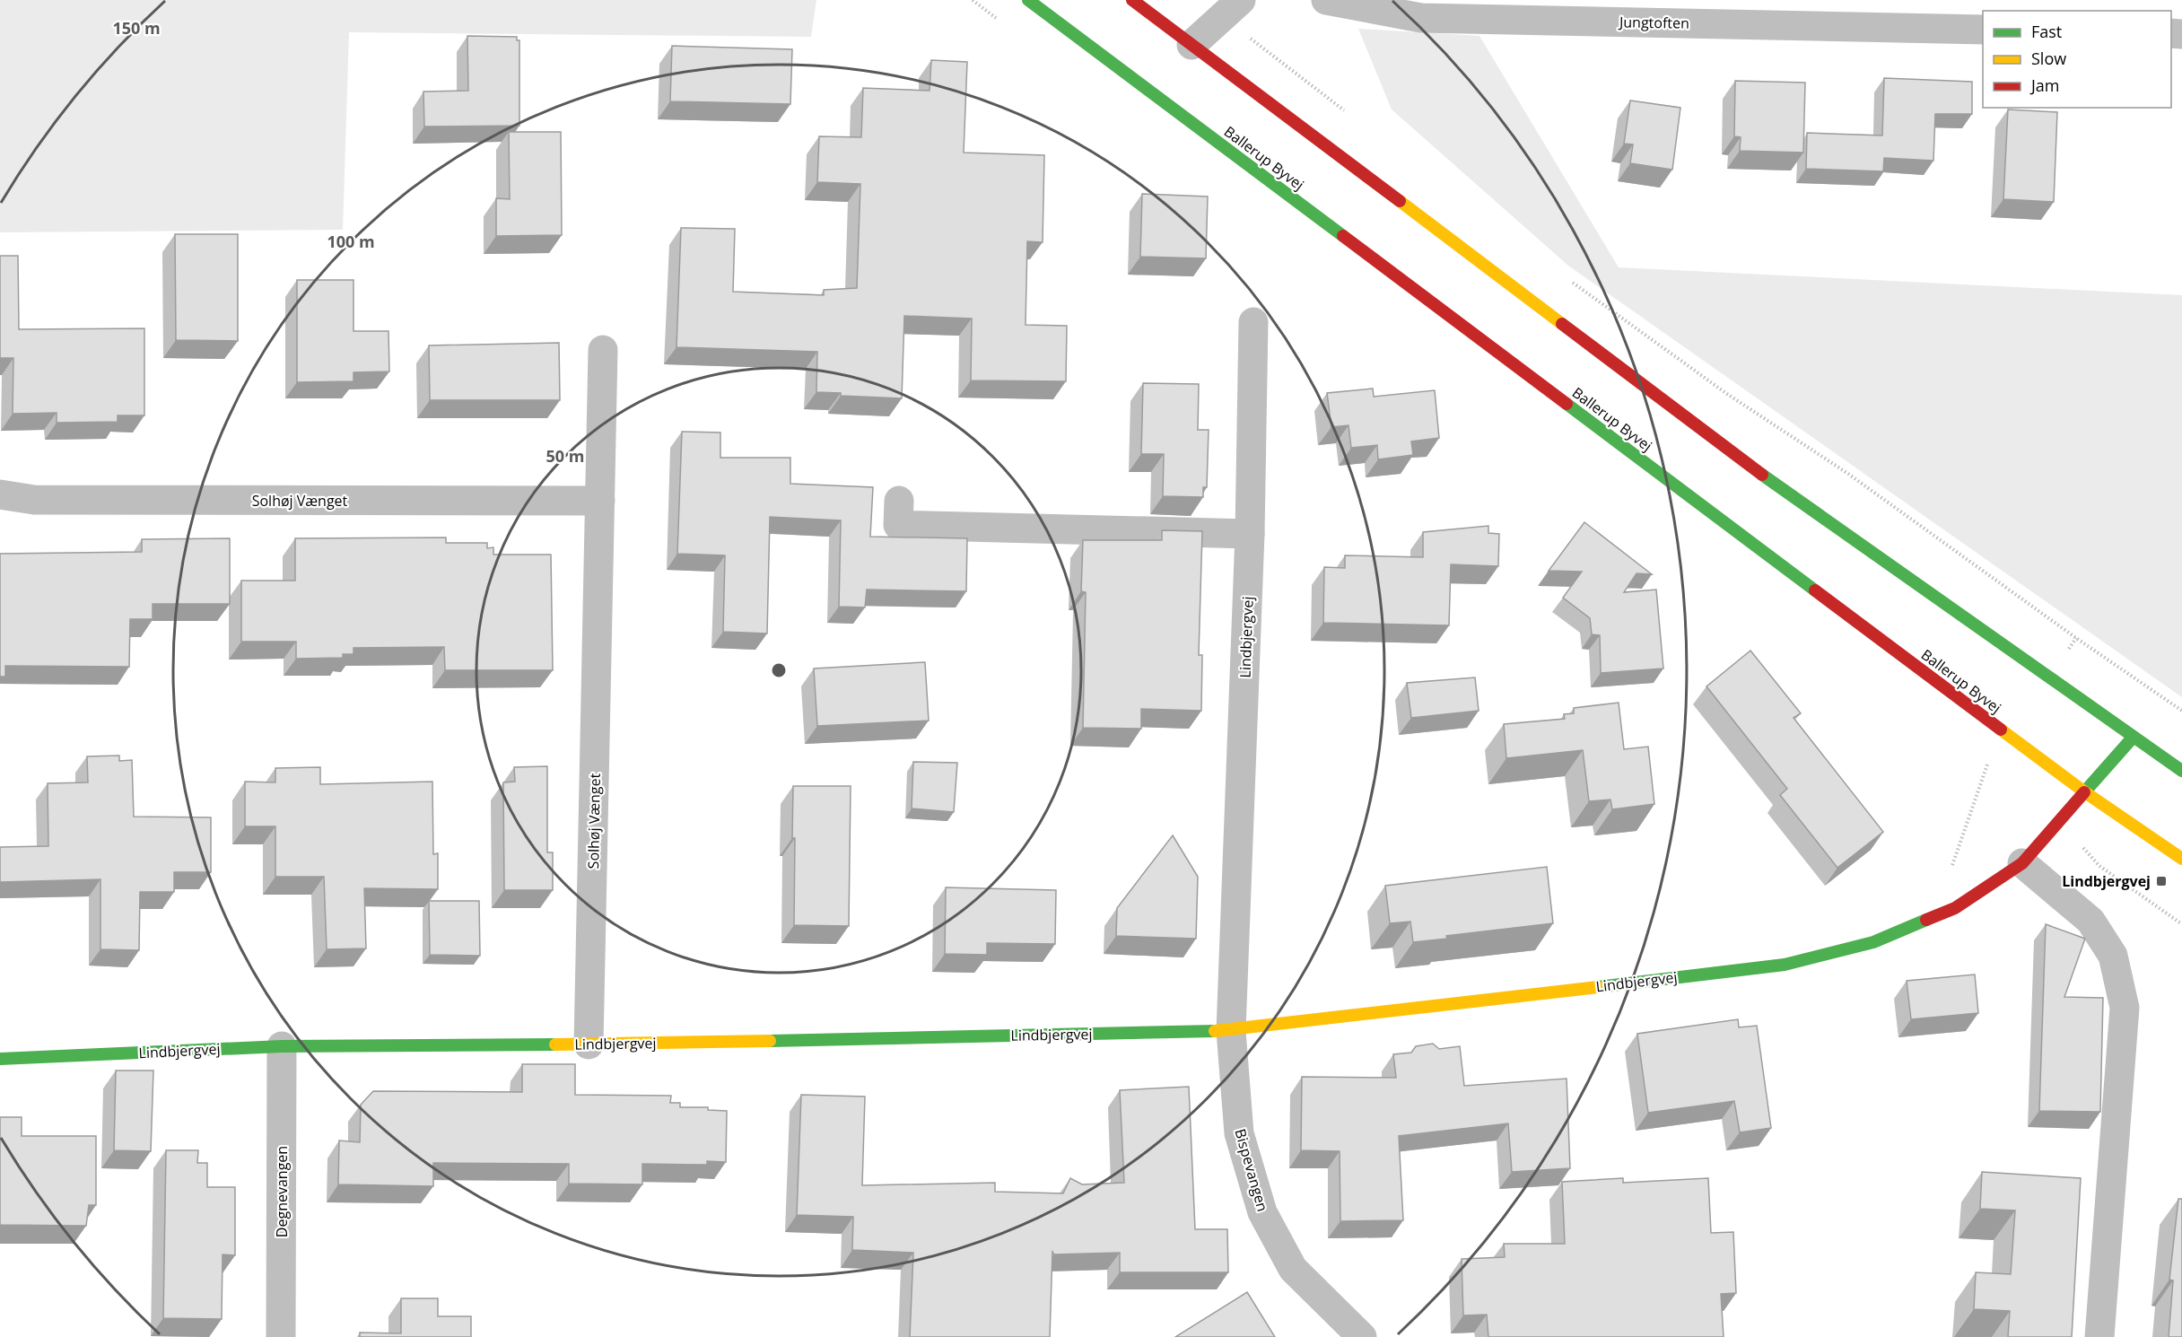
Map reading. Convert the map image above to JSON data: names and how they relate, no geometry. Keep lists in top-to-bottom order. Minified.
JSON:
{"streets":{"main road":["Ballerup Byvej","Lindbjergvej"],"street":["Jungtoften","Solhøj Vænget","Bispevangen","Degnevangen"]},"crossings":[["Ballerup Byvej","Lindbjergvej"],["Solhøj Vænget","Lindbjergvej"],["Lindbjergvej","Bispevangen"],["Lindbjergvej","Degnevangen"]],"places":{"transit":["Lindbjergvej"]},"legend":["Fast","Slow","Jam"],"rings":["150 m","100 m","50 m"]}
